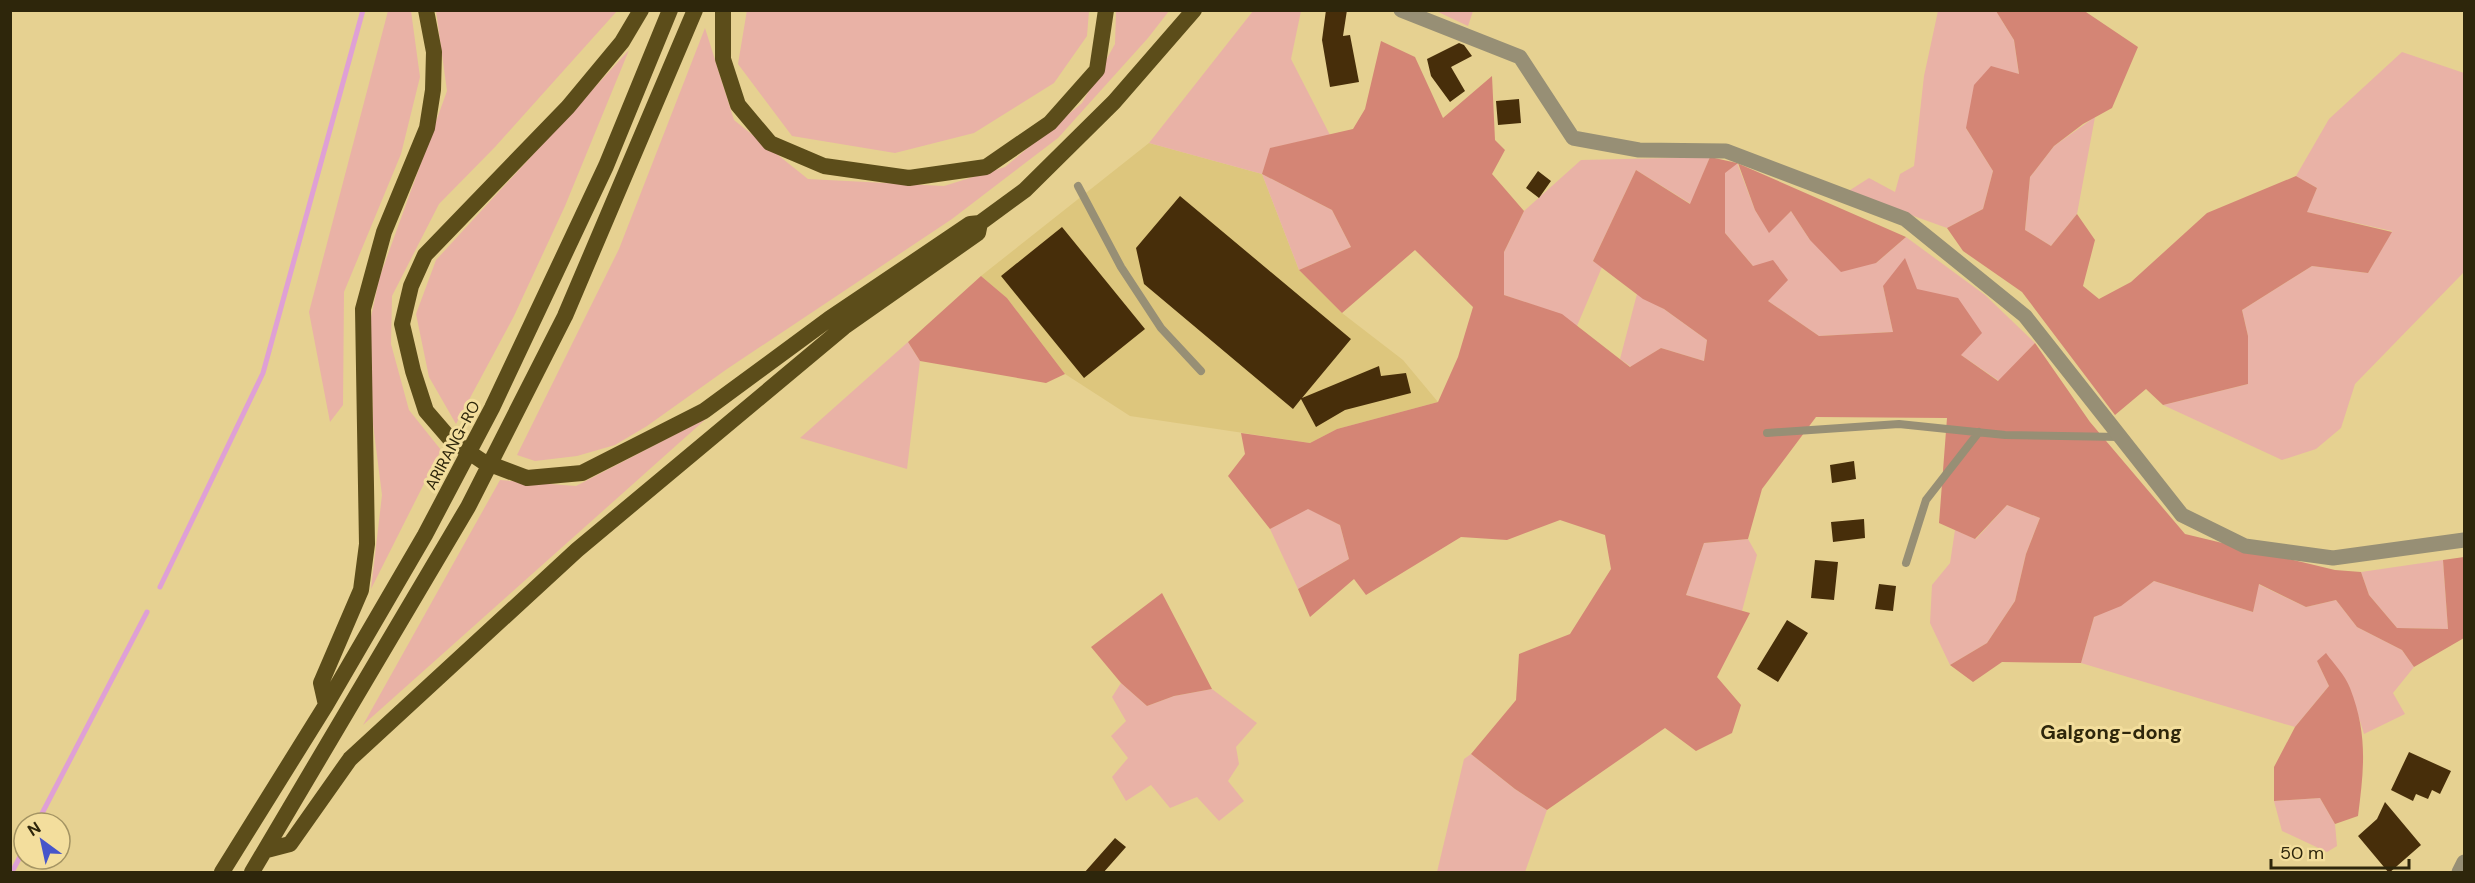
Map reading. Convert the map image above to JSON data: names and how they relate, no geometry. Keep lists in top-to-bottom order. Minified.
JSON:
{"streets":{"highway":["ARIRANG-RO"]},"districts":["Galgong-dong"],"scale_bar":"50 m","north":"top left"}
